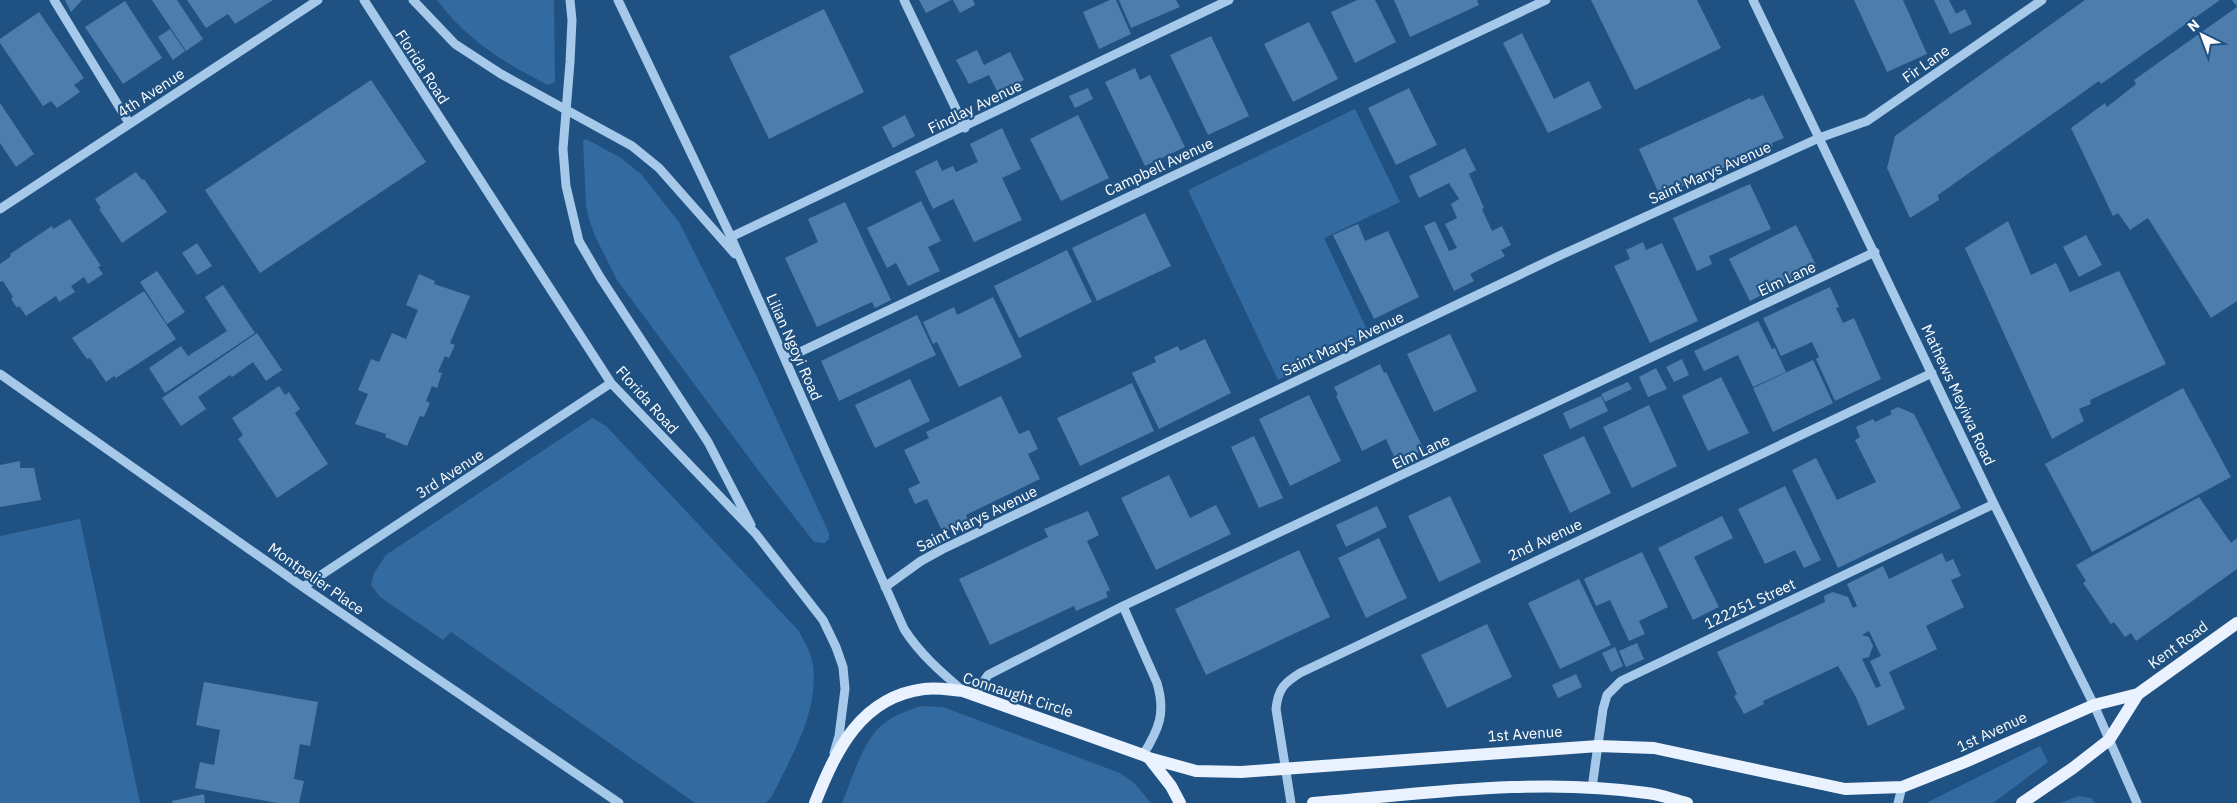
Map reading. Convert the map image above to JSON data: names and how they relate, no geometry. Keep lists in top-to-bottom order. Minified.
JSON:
{"streets":{"main road":["Kent Road","Connaught Circle","1st Avenue"],"street":["Fir Lane","Florida Road","4th Avenue","Findlay Avenue","Campbell Avenue","Saint Marys Avenue","Elm Lane","Lilian Ngoyi Road","Mathews Meyiwa Road","3rd Avenue","2nd Avenue","Montpelier Place","122251 Street"]},"crossings":[["Fir Lane","Saint Marys Avenue"],["Fir Lane","Mathews Meyiwa Road"],["Florida Road","Lilian Ngoyi Road"],["Florida Road","3rd Avenue"],["Florida Road","Connaught Circle"],["Findlay Avenue","Lilian Ngoyi Road"],["Campbell Avenue","Lilian Ngoyi Road"],["Saint Marys Avenue","Lilian Ngoyi Road"],["Saint Marys Avenue","Mathews Meyiwa Road"],["Elm Lane","Lilian Ngoyi Road"],["Elm Lane","Mathews Meyiwa Road"],["Elm Lane","Connaught Circle"],["Lilian Ngoyi Road","Connaught Circle"],["Mathews Meyiwa Road","2nd Avenue"],["Mathews Meyiwa Road","122251 Street"],["Mathews Meyiwa Road","Kent Road"],["Mathews Meyiwa Road","1st Avenue"],["3rd Avenue","Montpelier Place"],["2nd Avenue","1st Avenue"],["122251 Street","1st Avenue"],["Kent Road","1st Avenue"],["Connaught Circle","1st Avenue"]],"north":"top left"}
